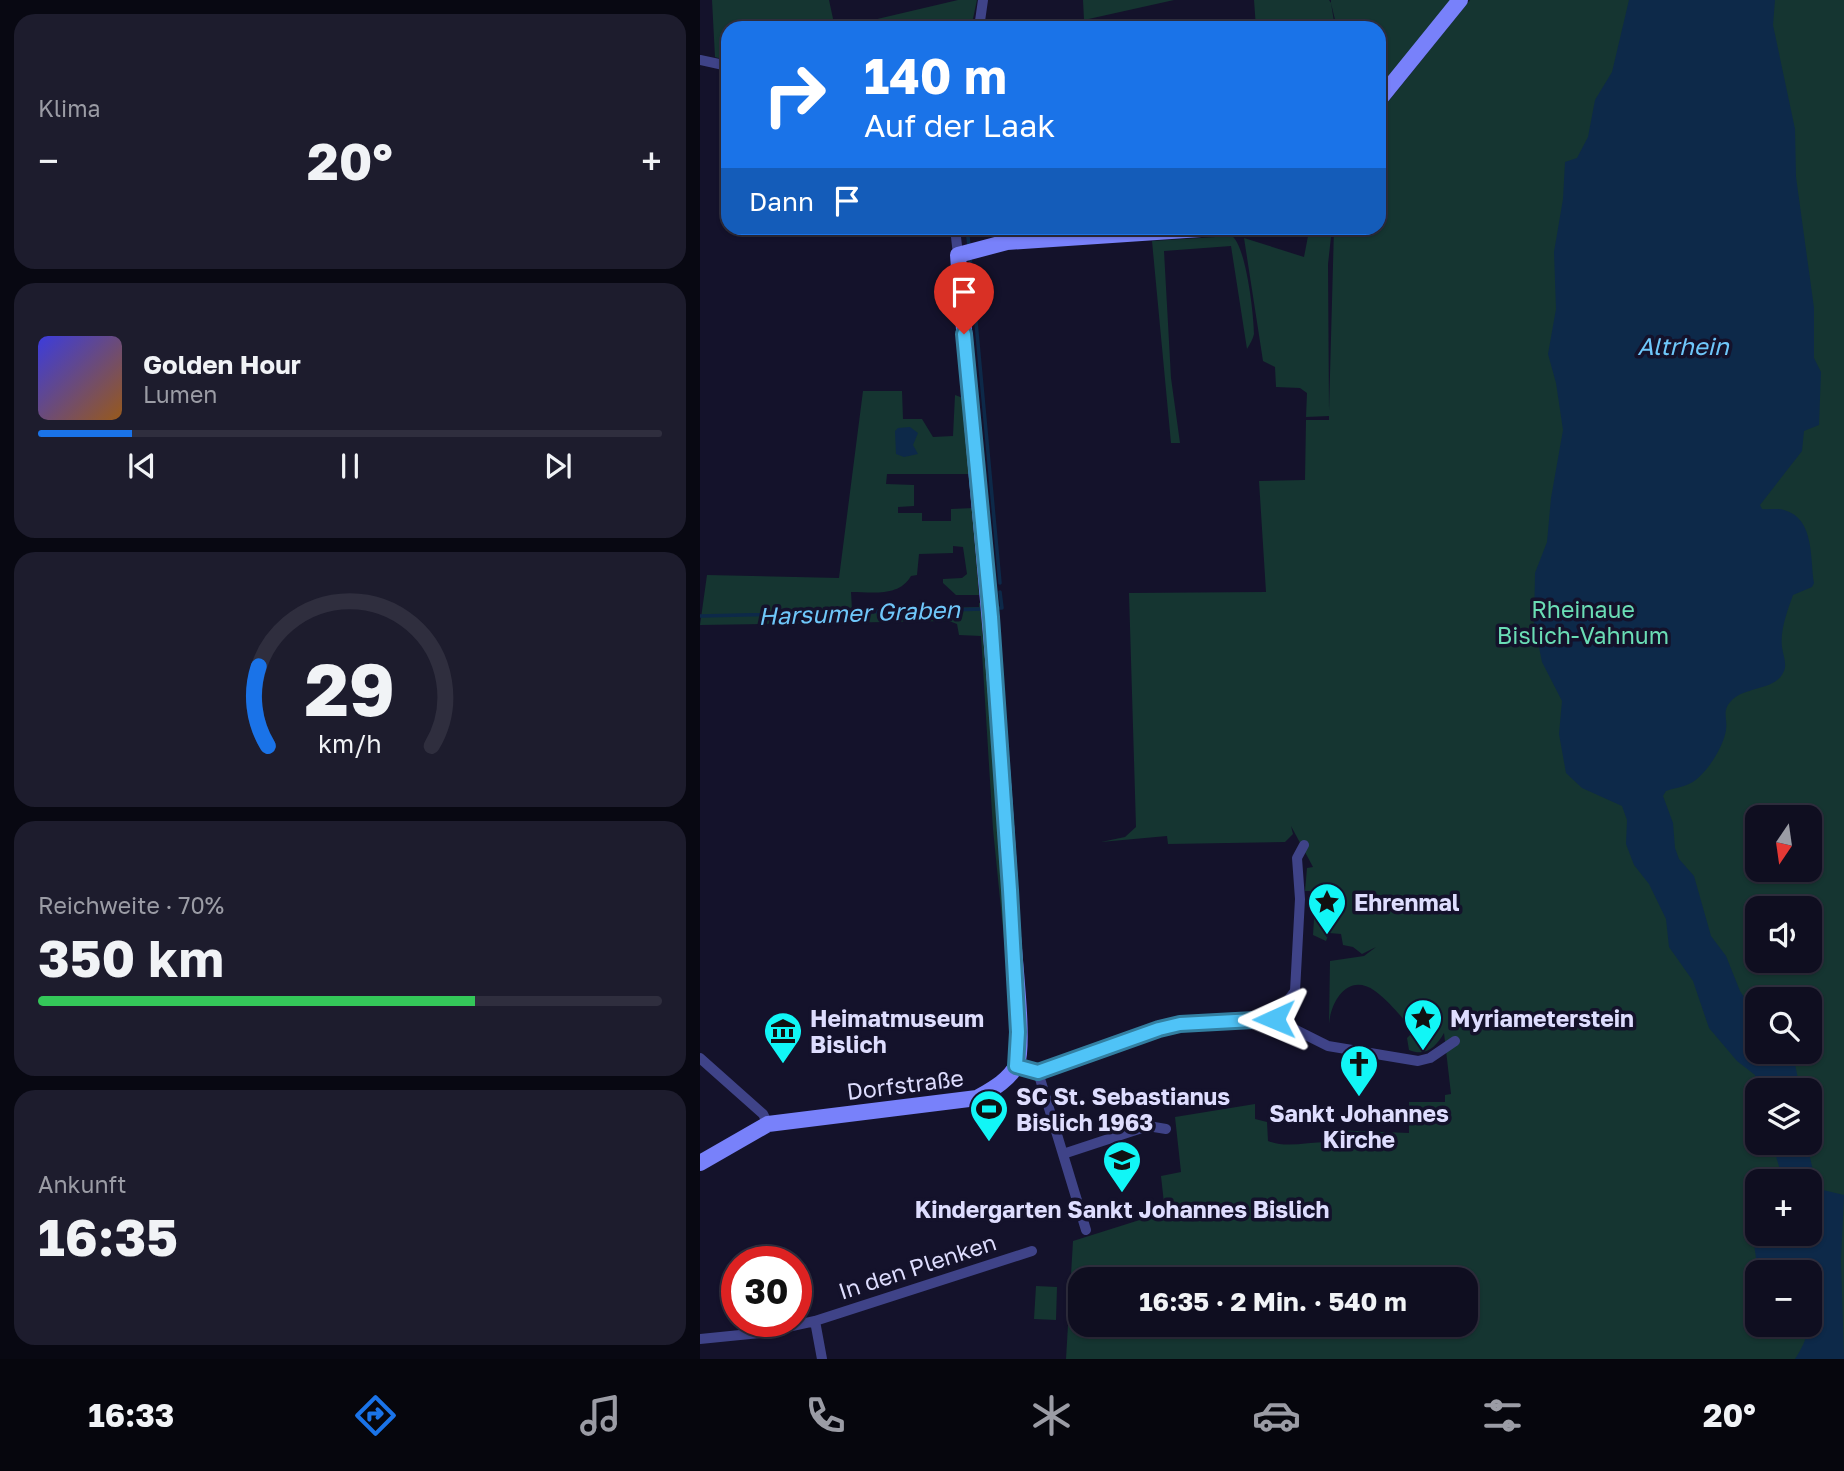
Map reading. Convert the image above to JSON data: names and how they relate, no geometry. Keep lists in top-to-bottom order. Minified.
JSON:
{"streets":{"main road":["Dorfstraße"],"street":["In den Plenken"]},"water":["Altrhein","Harsumer Graben"],"parks":["Rheinaue Bislich-Vahnum"],"places":{"place":["Ehrenmal","Myriameterstein"],"museum":["Heimatmuseum Bislich"],"church":["Sankt Johannes Kirche"],"sports":["SC St. Sebastianus Bislich 1963"],"school or university":["Kindergarten Sankt Johannes Bislich"]},"north":"bottom","page":{"tile":["Klima",["Reichweite · 70%","350 km"],["Ankunft","16:35"]],"turn":["140 m","Auf der Laak"],"heat":["−","20°","+"],"then":"Dann","song":["Golden Hour","Lumen"],"map_buttons":["+","−"],"limit":"30","trip":"16:35 · 2 Min. · 540 m","tabs":["16:33","20°"],"gauge":["29","km/h"]}}
